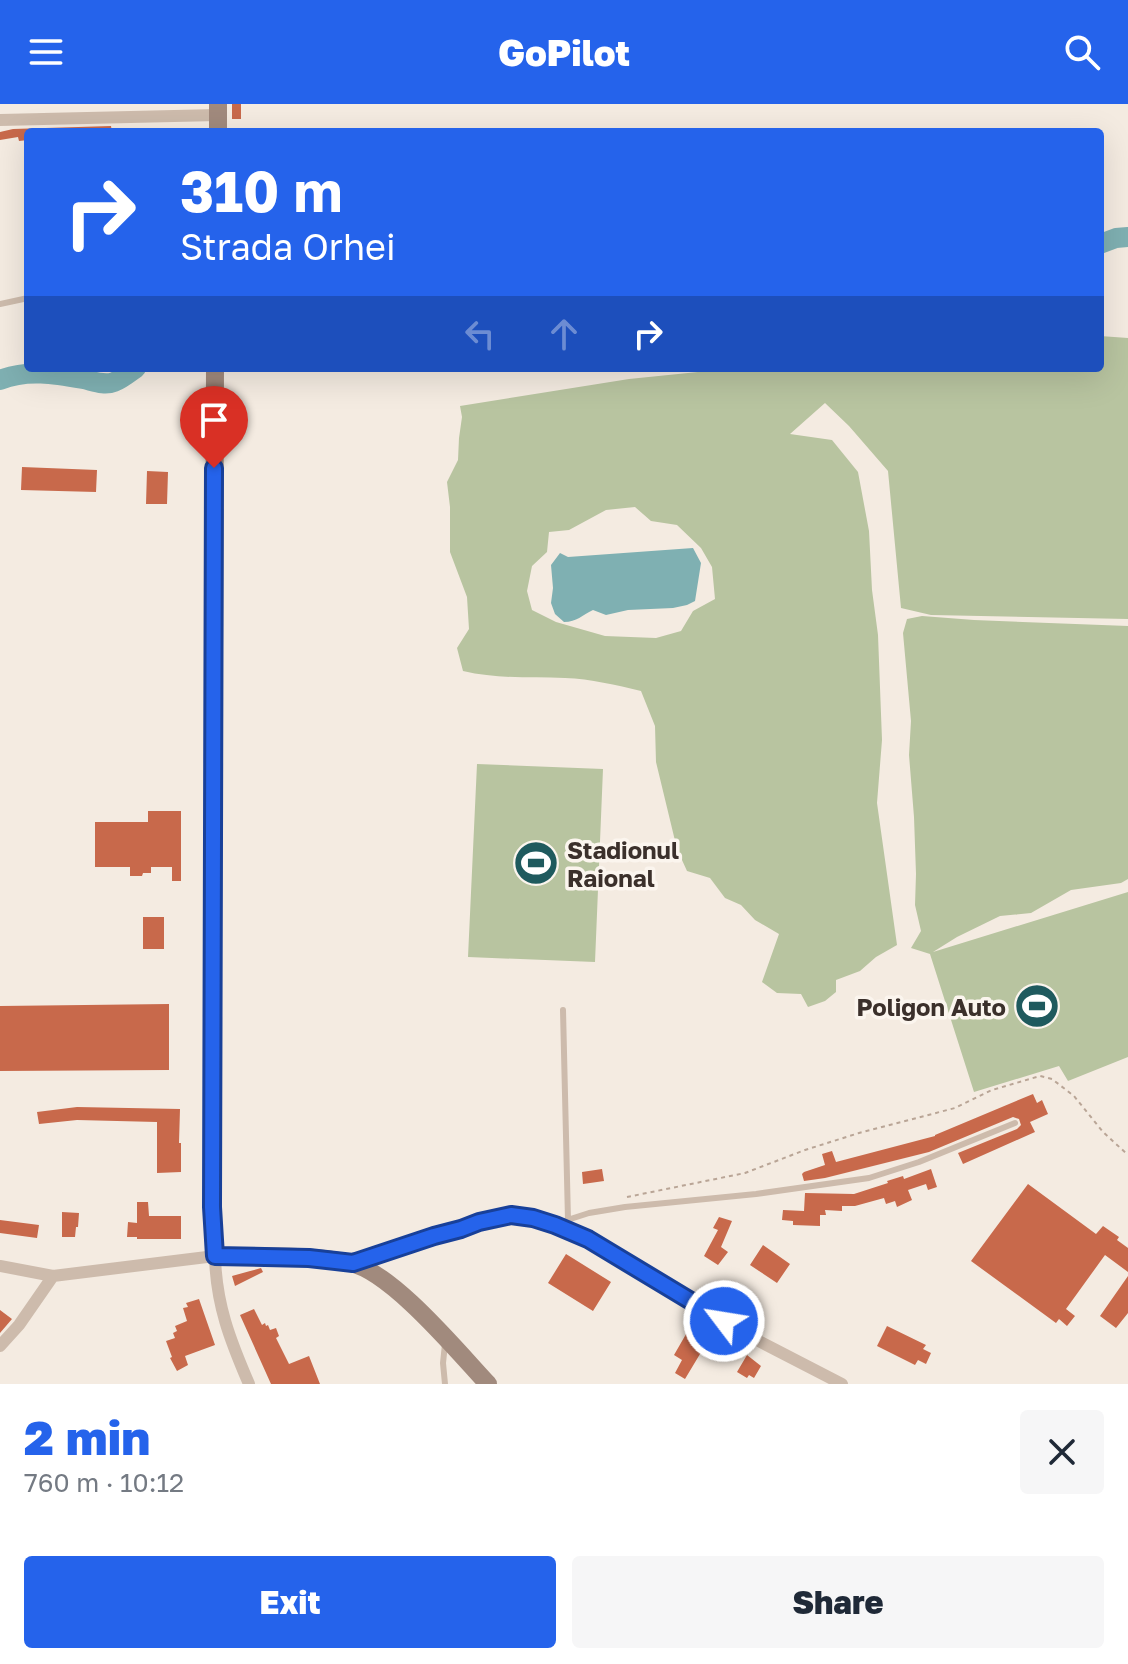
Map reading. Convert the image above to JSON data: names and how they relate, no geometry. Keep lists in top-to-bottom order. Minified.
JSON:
{"places":{"sports":["Stadionul Raional","Poligon Auto"]},"page":{"header":"GoPilot","turn":["310 m","Strada Orhei"],"heading":["2 min","760 m · 10:12"],"buttons":["Exit","Share"]}}
